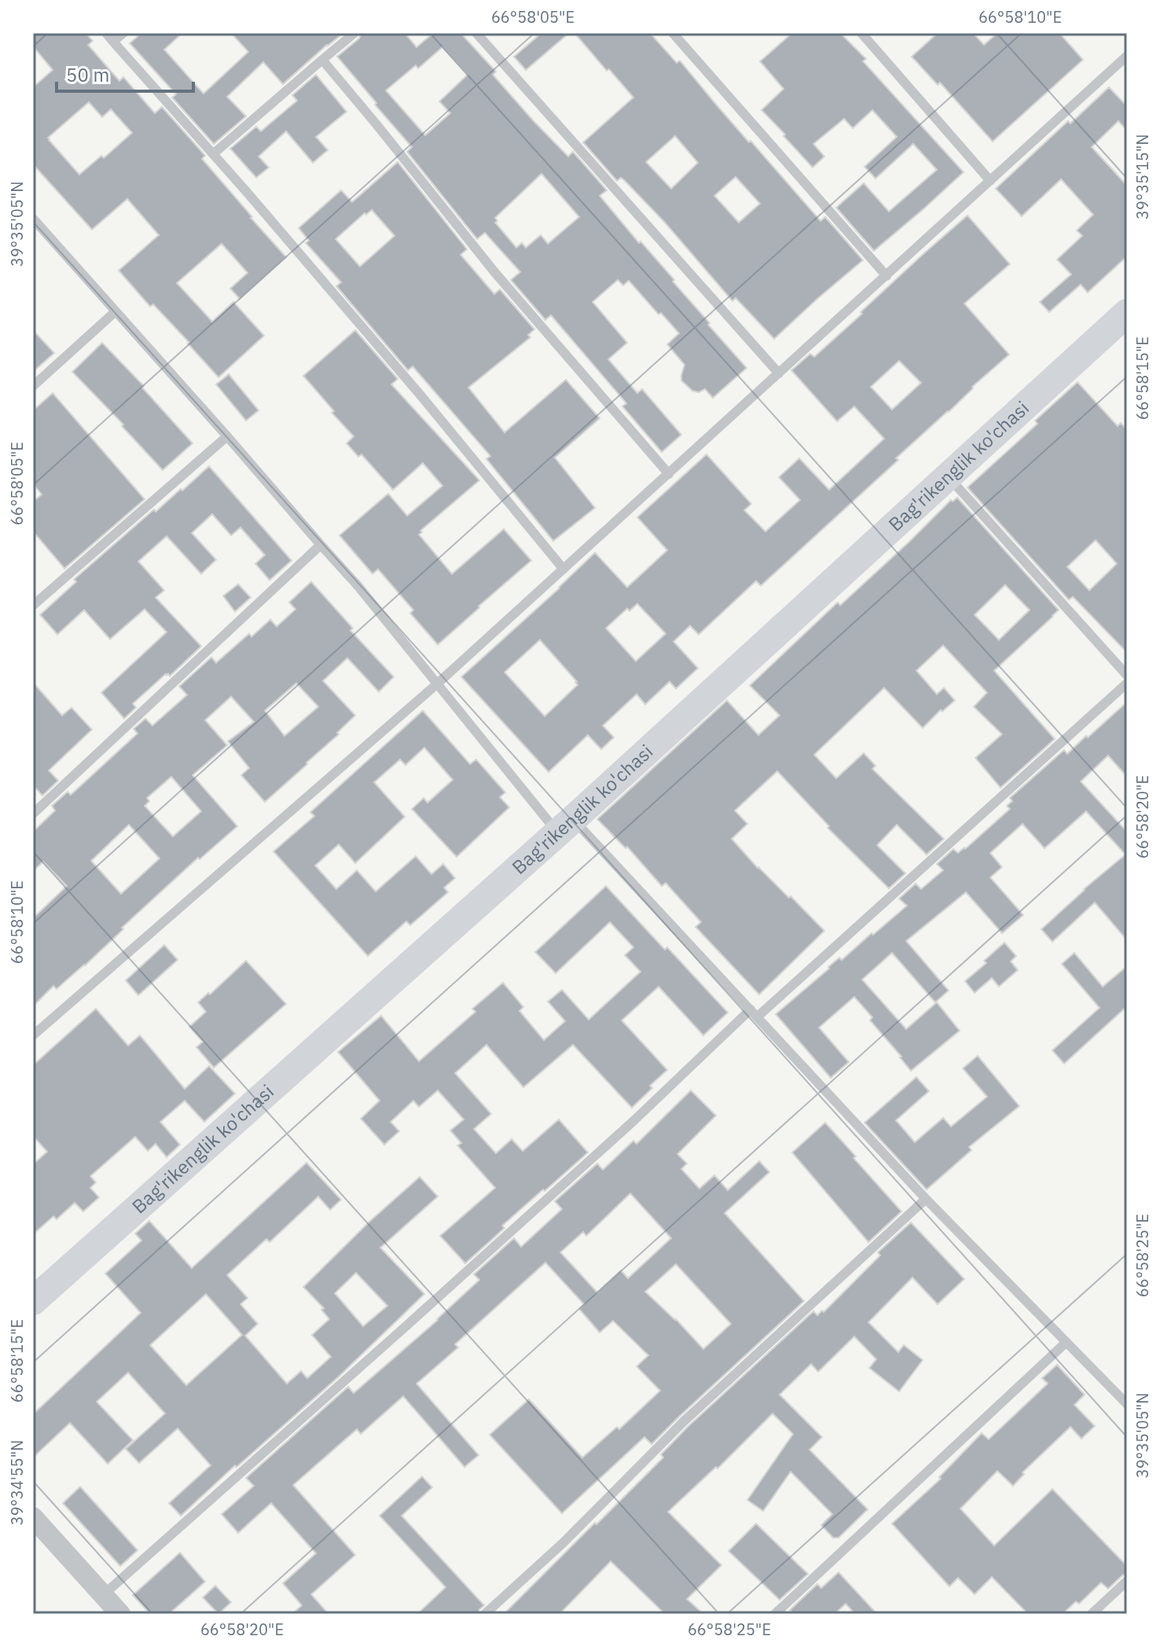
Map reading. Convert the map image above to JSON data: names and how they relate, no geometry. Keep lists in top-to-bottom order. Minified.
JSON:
{"streets":{"main road":["Bag'rikenglik ko'chasi"]},"scale_bar":"50 m","coordinates":["66°58'05\"E","66°58'10\"E","39°35'15\"N","39°35'05\"N","66°58'15\"E","66°58'20\"E","66°58'25\"E","39°34'55\"N"]}
